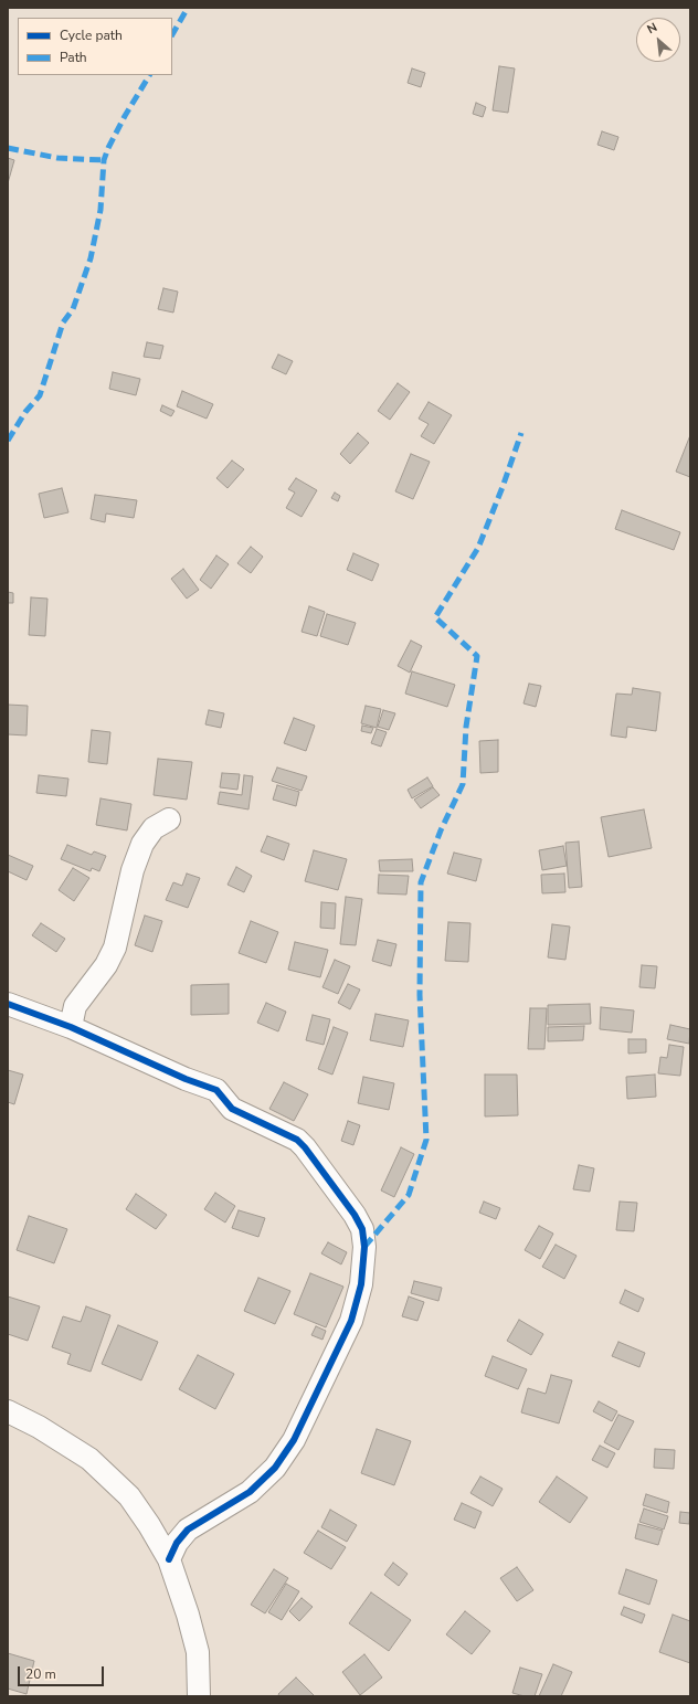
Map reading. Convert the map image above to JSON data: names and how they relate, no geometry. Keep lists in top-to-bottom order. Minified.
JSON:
{"legend":["Cycle path","Path"],"scale_bar":"20 m","north":"top left"}
